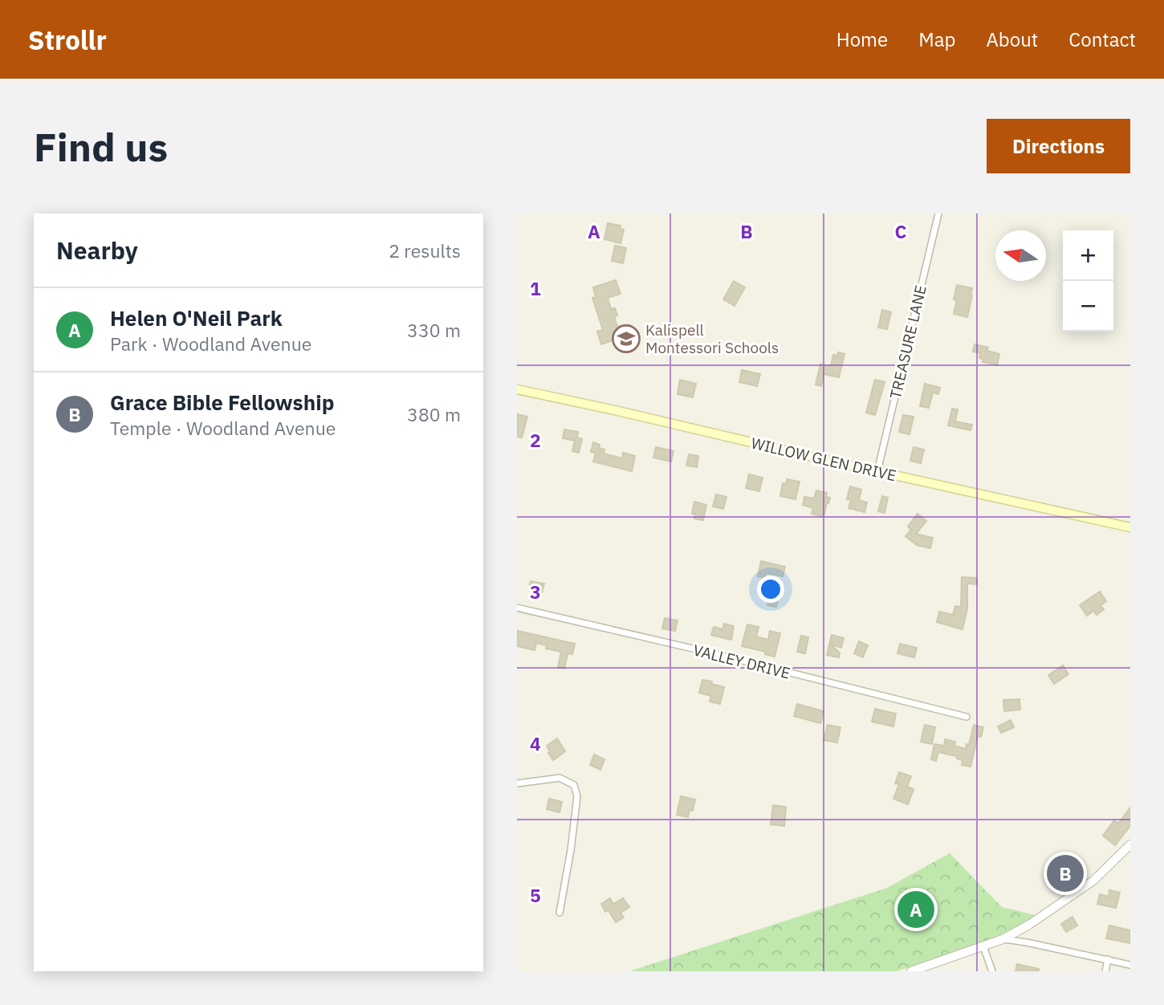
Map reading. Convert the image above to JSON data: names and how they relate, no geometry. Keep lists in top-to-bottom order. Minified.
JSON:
{"streets":{"main road":["WILLOW GLEN DRIVE"],"street":["TREASURE LANE","VALLEY DRIVE"]},"crossings":[["TREASURE LANE","WILLOW GLEN DRIVE"]],"places":{"school or university":["Kalispell Montessori Schools"]},"north":"left","page":{"header":"Strollr","nav":["Home","Map","About","Contact"],"buttons":"Directions","title":"Find us","heading":["Nearby","2 results"],"map_buttons":["+","−"],"list":[{"mark":"A","name":"Helen O'Neil Park","note":"Park · Woodland Avenue","value":"330 m"},{"mark":"B","name":"Grace Bible Fellowship","note":"Temple · Woodland Avenue","value":"380 m"}],"pins":["B","A"]},"grid":{"columns":["A","B","C"],"rows":["1","2","3","4","5"]}}
